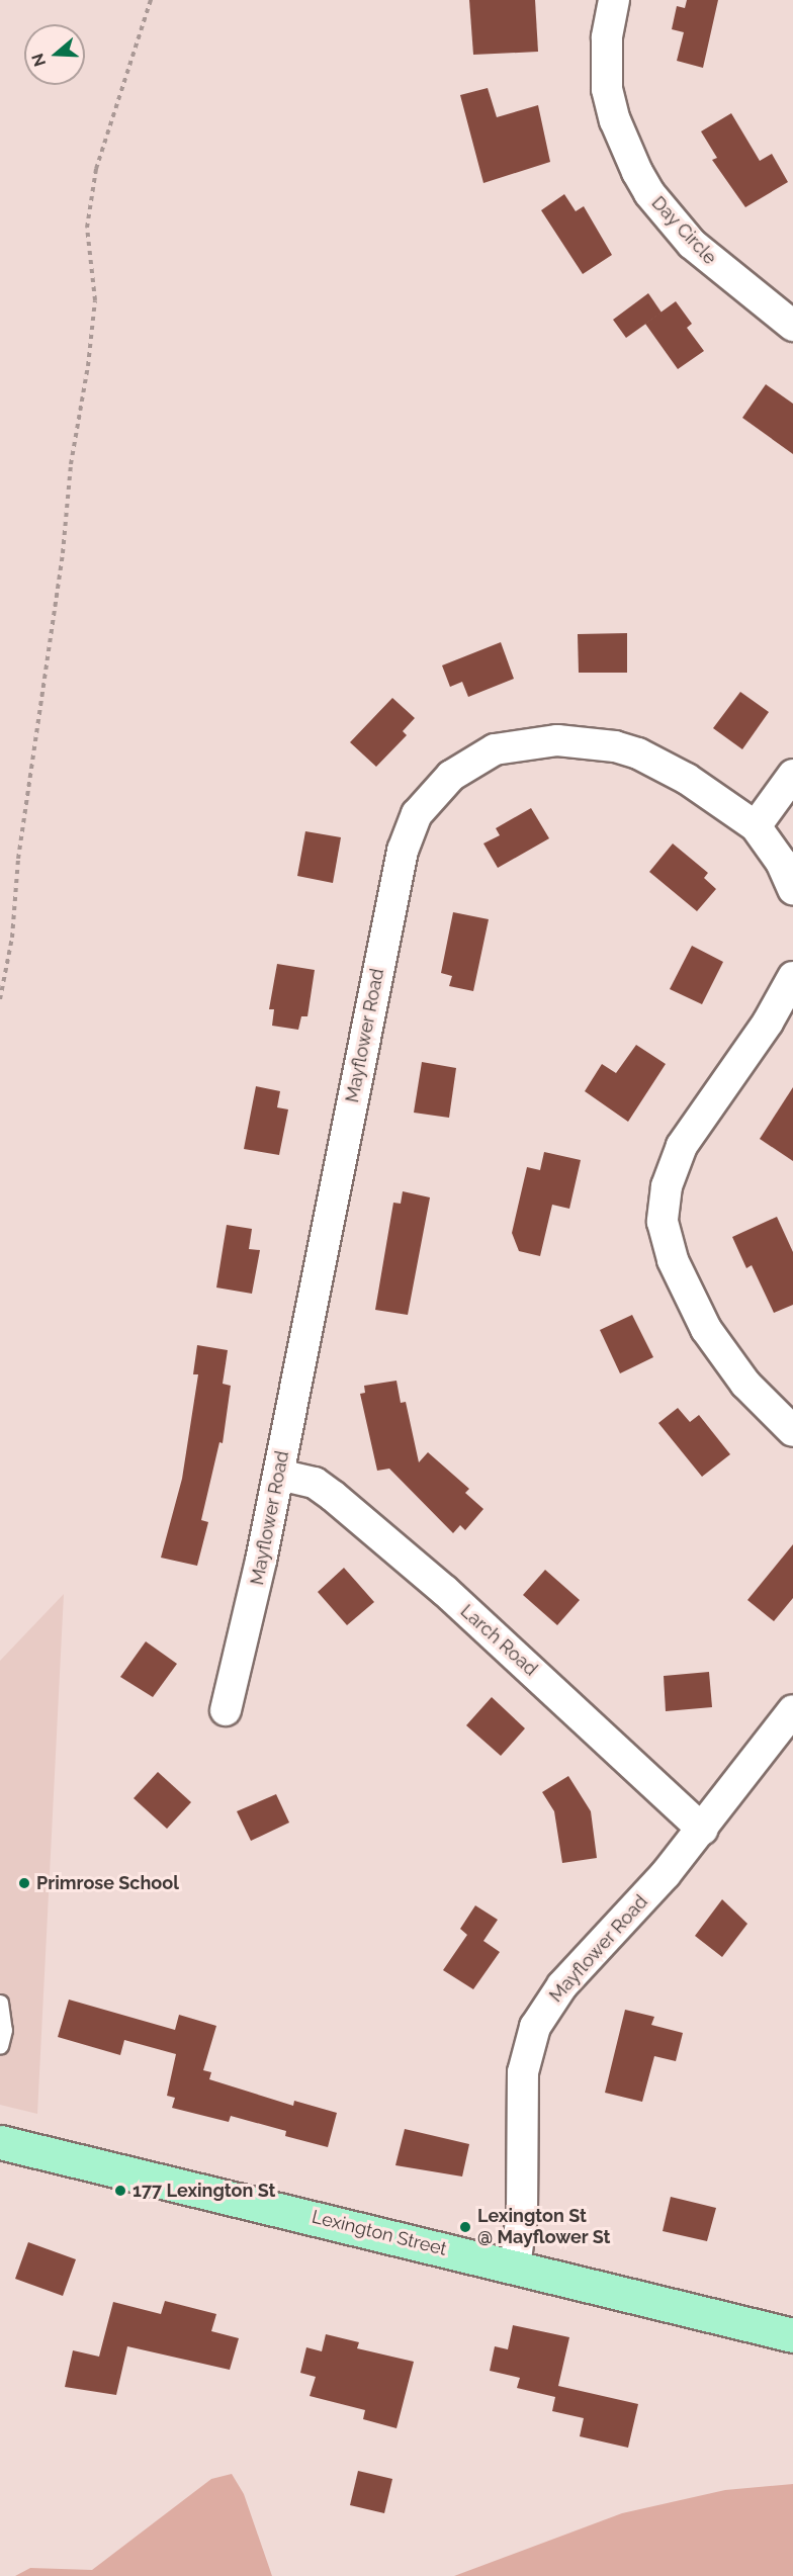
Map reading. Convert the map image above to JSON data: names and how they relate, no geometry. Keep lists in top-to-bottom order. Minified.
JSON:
{"streets":{"main road":["Lexington Street"],"street":["Day Circle","Mayflower Road","Larch Road"]},"crossings":[["Mayflower Road","Larch Road"],["Mayflower Road","Lexington Street"]],"places":["Primrose School","177 Lexington St","Lexington St @ Mayflower St"],"north":"left"}
